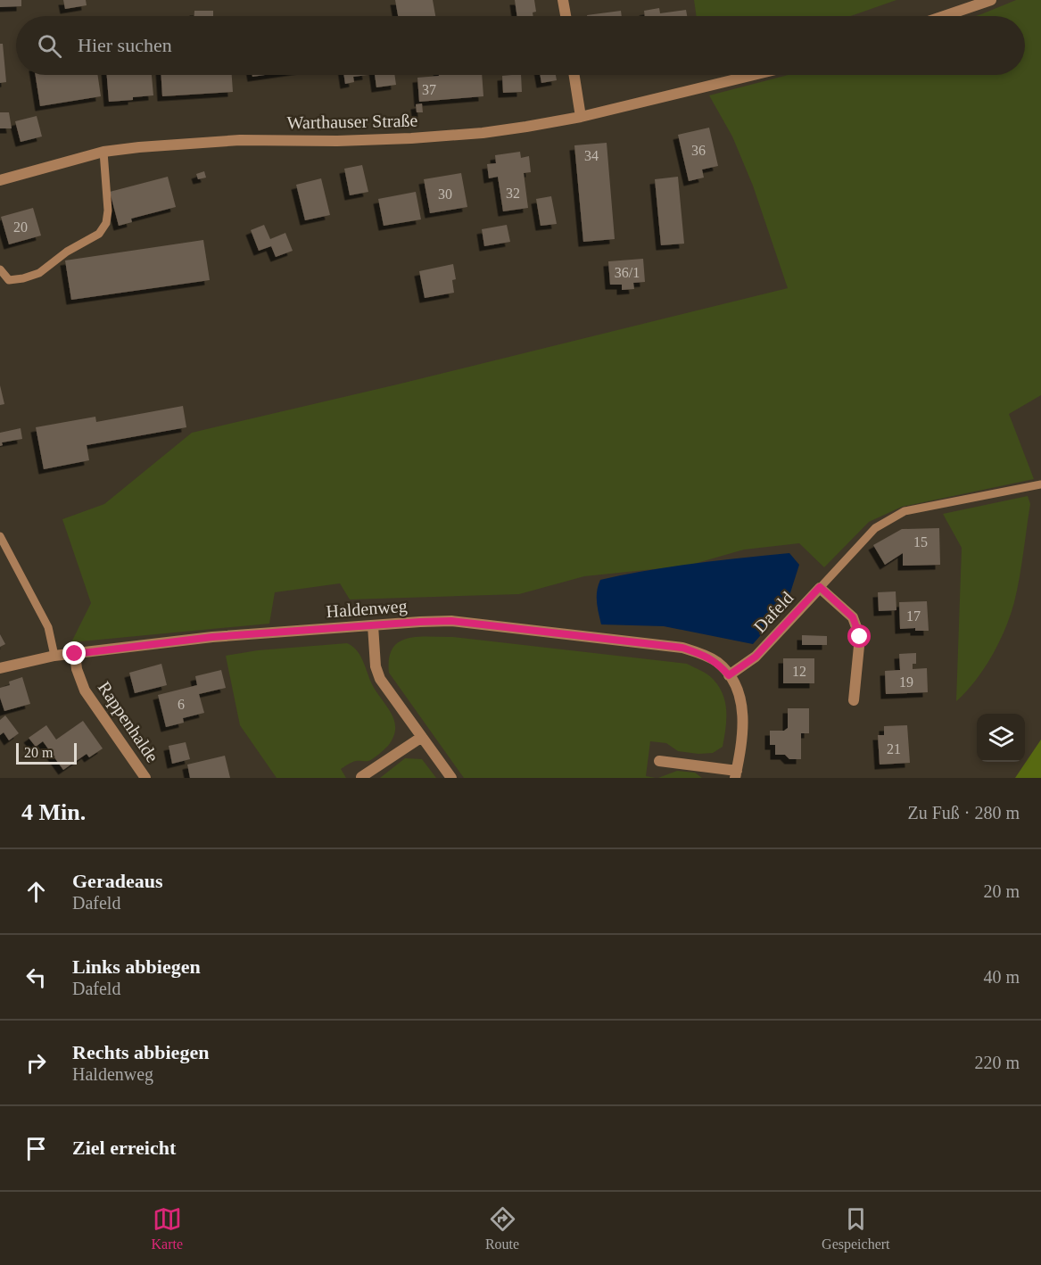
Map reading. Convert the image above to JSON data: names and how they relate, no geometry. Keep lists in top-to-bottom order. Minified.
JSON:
{"streets":{"street":["Warthauser Straße","Haldenweg","Dafeld","Rappenhalde"]},"crossings":[["Haldenweg","Dafeld"],["Haldenweg","Rappenhalde"]],"house_numbers":["37","36","34","32","30","20","36/1","15","17","12","19","6","21"],"scale_bar":"20 m","page":{"search":"Hier suchen","scale":"20 m","heading":["4 Min.","Zu Fuß · 280 m"],"list":[["Geradeaus","Dafeld","20 m"],["Links abbiegen","Dafeld","40 m"],["Rechts abbiegen","Haldenweg","220 m"],"Ziel erreicht"],"nav":["Karte","Route","Gespeichert"]}}
